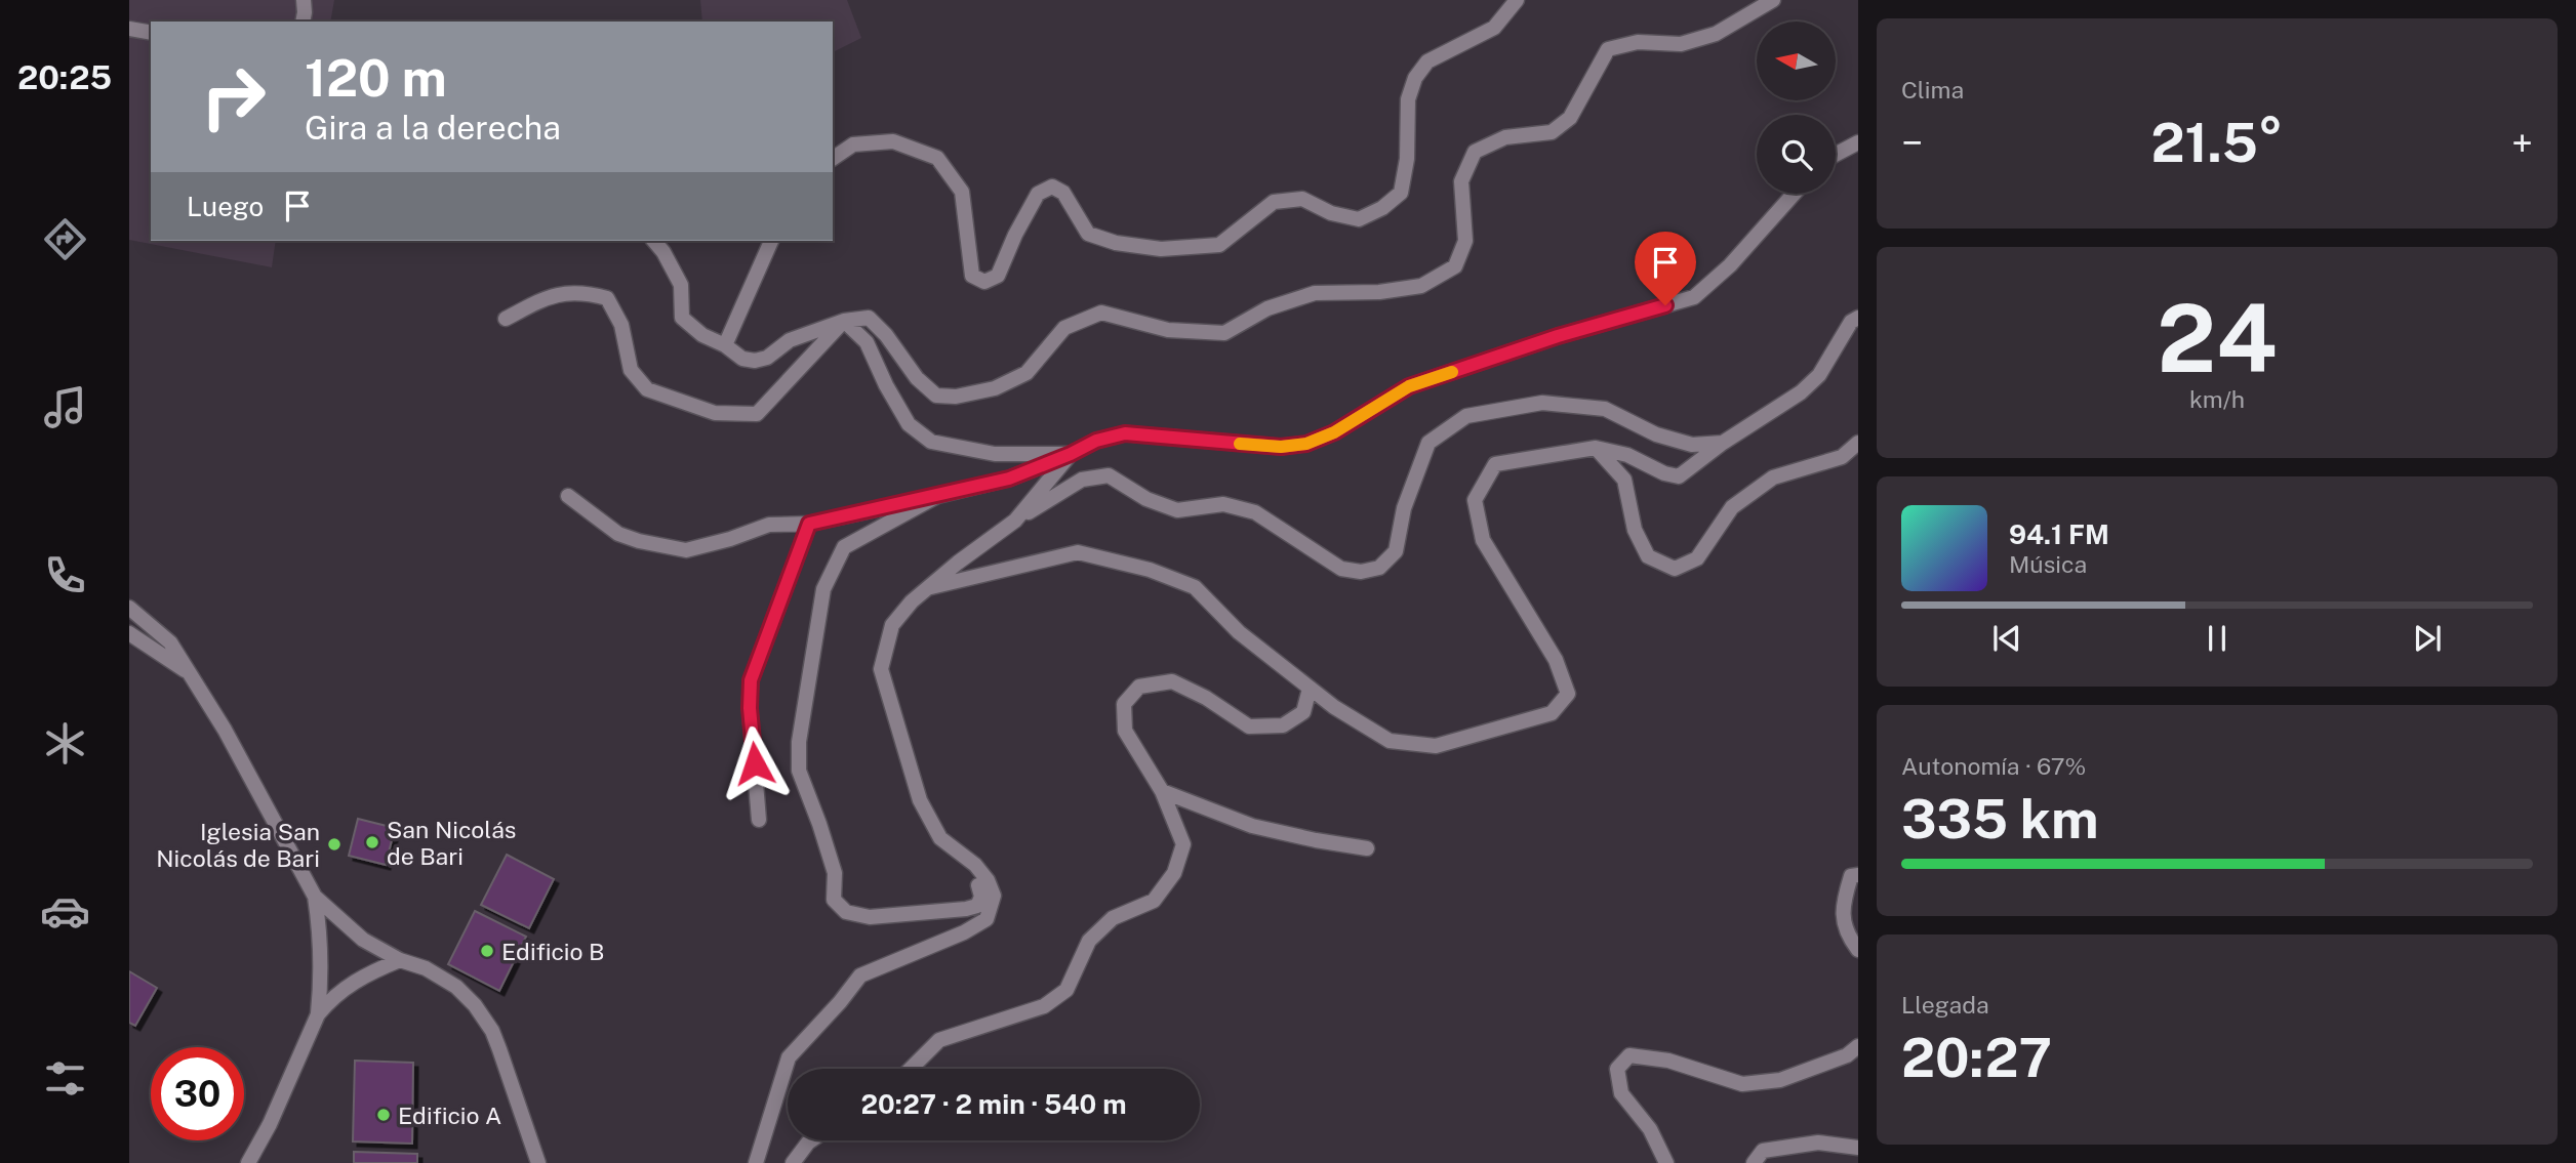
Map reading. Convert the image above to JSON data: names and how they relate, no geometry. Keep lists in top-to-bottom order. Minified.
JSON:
{"places":["San Nicolás de Bari","Iglesia San Nicolás de Bari","Edificio B","Edificio A"],"north":"left","page":{"tabs":"20:25","tile":["Clima",["24","km/h"],["Autonomía · 67%","335 km"],["Llegada","20:27"]],"turn":["120 m","Gira a la derecha"],"heat":["−","21.5°","+"],"then":"Luego","song":["94.1 FM","Música"],"limit":"30","trip":"20:27 · 2 min · 540 m"}}
